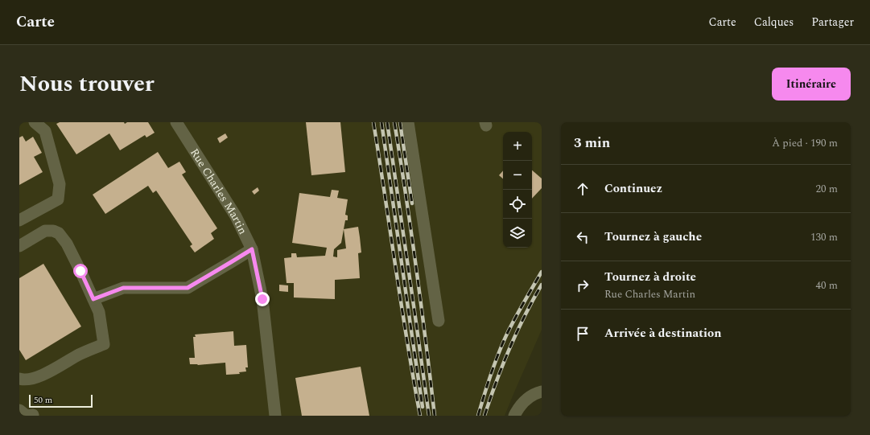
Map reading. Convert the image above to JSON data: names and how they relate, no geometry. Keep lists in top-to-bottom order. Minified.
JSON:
{"streets":{"street":["Rue Charles Martin"]},"scale_bar":"50 m","page":{"header":"Carte","nav":["Carte","Calques","Partager"],"title":"Nous trouver","buttons":"Itinéraire","heading":["3 min","À pied · 190 m"],"map_buttons":["+","−"],"list":[["Continuez","20 m"],["Tournez à gauche","130 m"],["Tournez à droite","Rue Charles Martin","40 m"],"Arrivée à destination"],"scale":"50 m"}}
